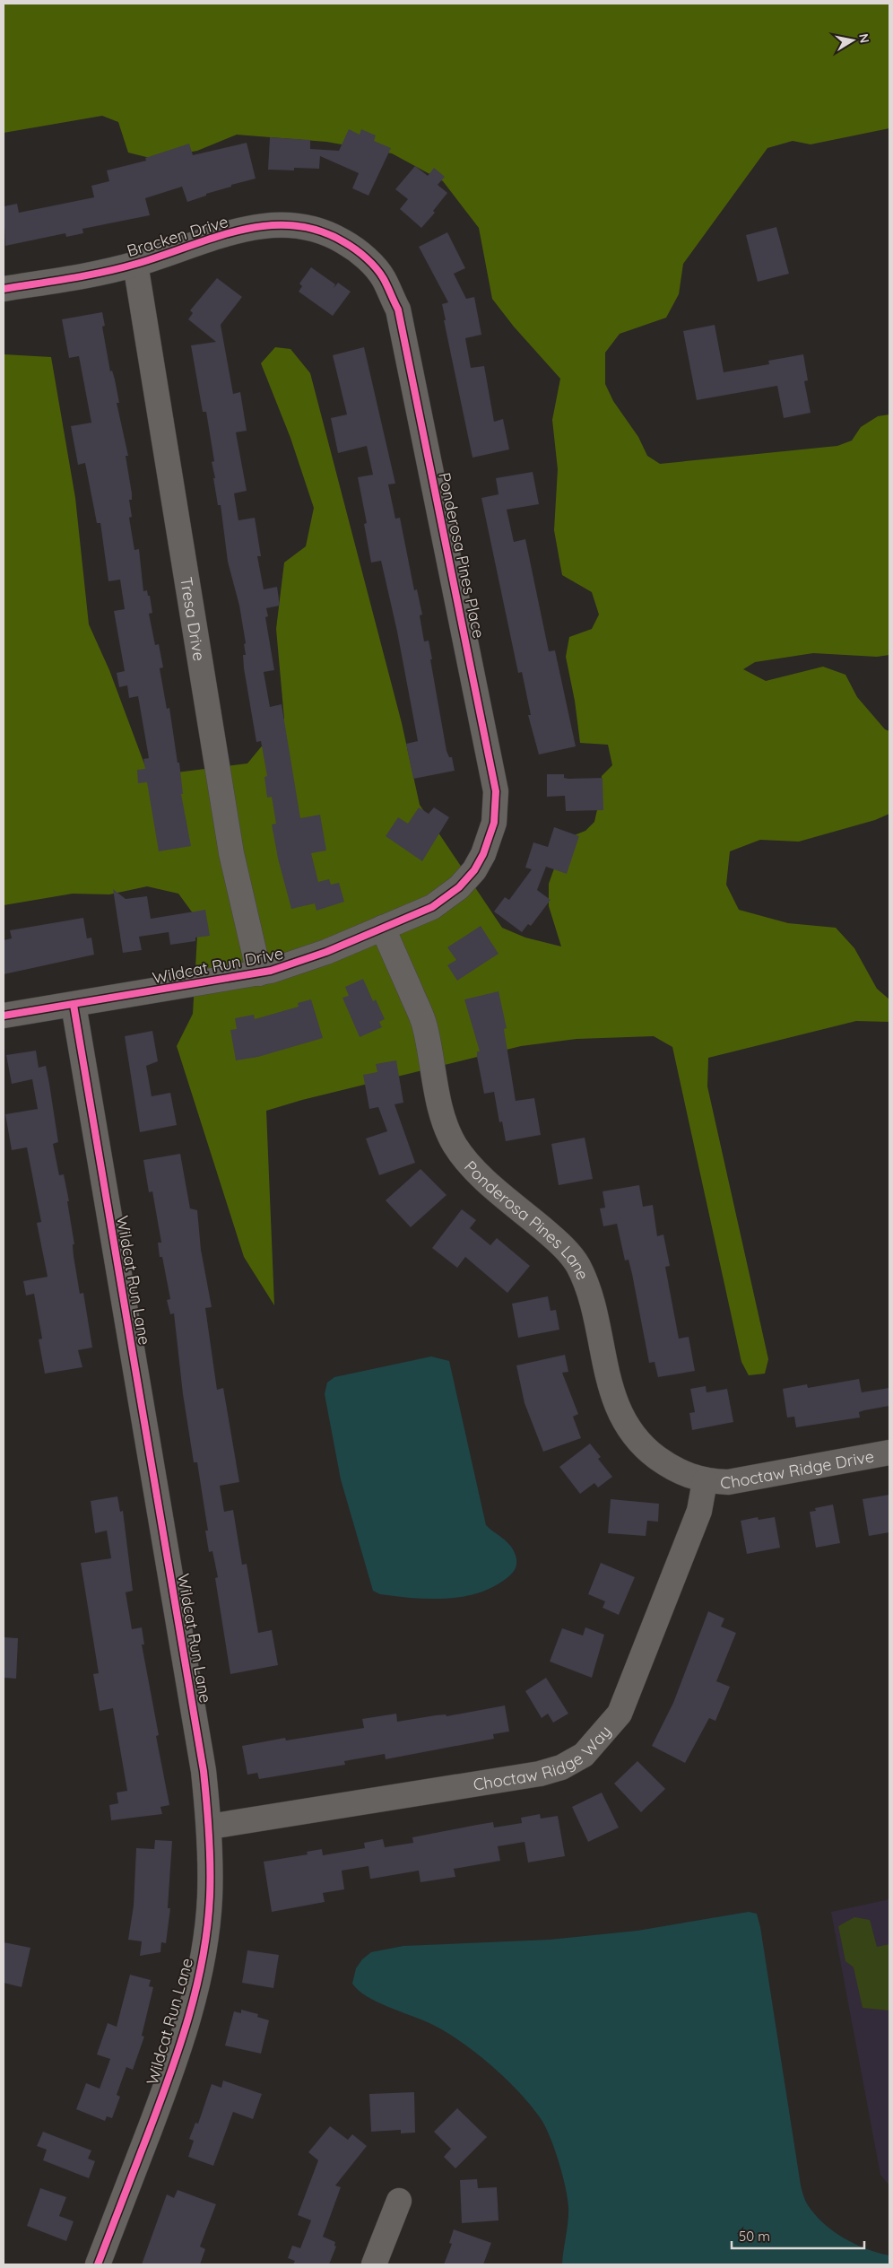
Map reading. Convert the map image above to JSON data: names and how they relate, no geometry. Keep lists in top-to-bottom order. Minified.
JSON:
{"streets":{"street":["Bracken Drive","Ponderosa Pines Place","Tresa Drive","Wildcat Run Drive","Ponderosa Pines Lane","Wildcat Run Lane","Choctaw Ridge Drive","Choctaw Ridge Way"]},"crossings":[["Bracken Drive","Ponderosa Pines Place"],["Bracken Drive","Tresa Drive"],["Ponderosa Pines Place","Wildcat Run Drive"],["Tresa Drive","Wildcat Run Drive"],["Wildcat Run Drive","Ponderosa Pines Lane"],["Wildcat Run Drive","Wildcat Run Lane"],["Ponderosa Pines Lane","Choctaw Ridge Drive"],["Ponderosa Pines Lane","Choctaw Ridge Way"],["Wildcat Run Lane","Choctaw Ridge Way"],["Choctaw Ridge Drive","Choctaw Ridge Way"]],"scale_bar":"50 m","north":"right"}
